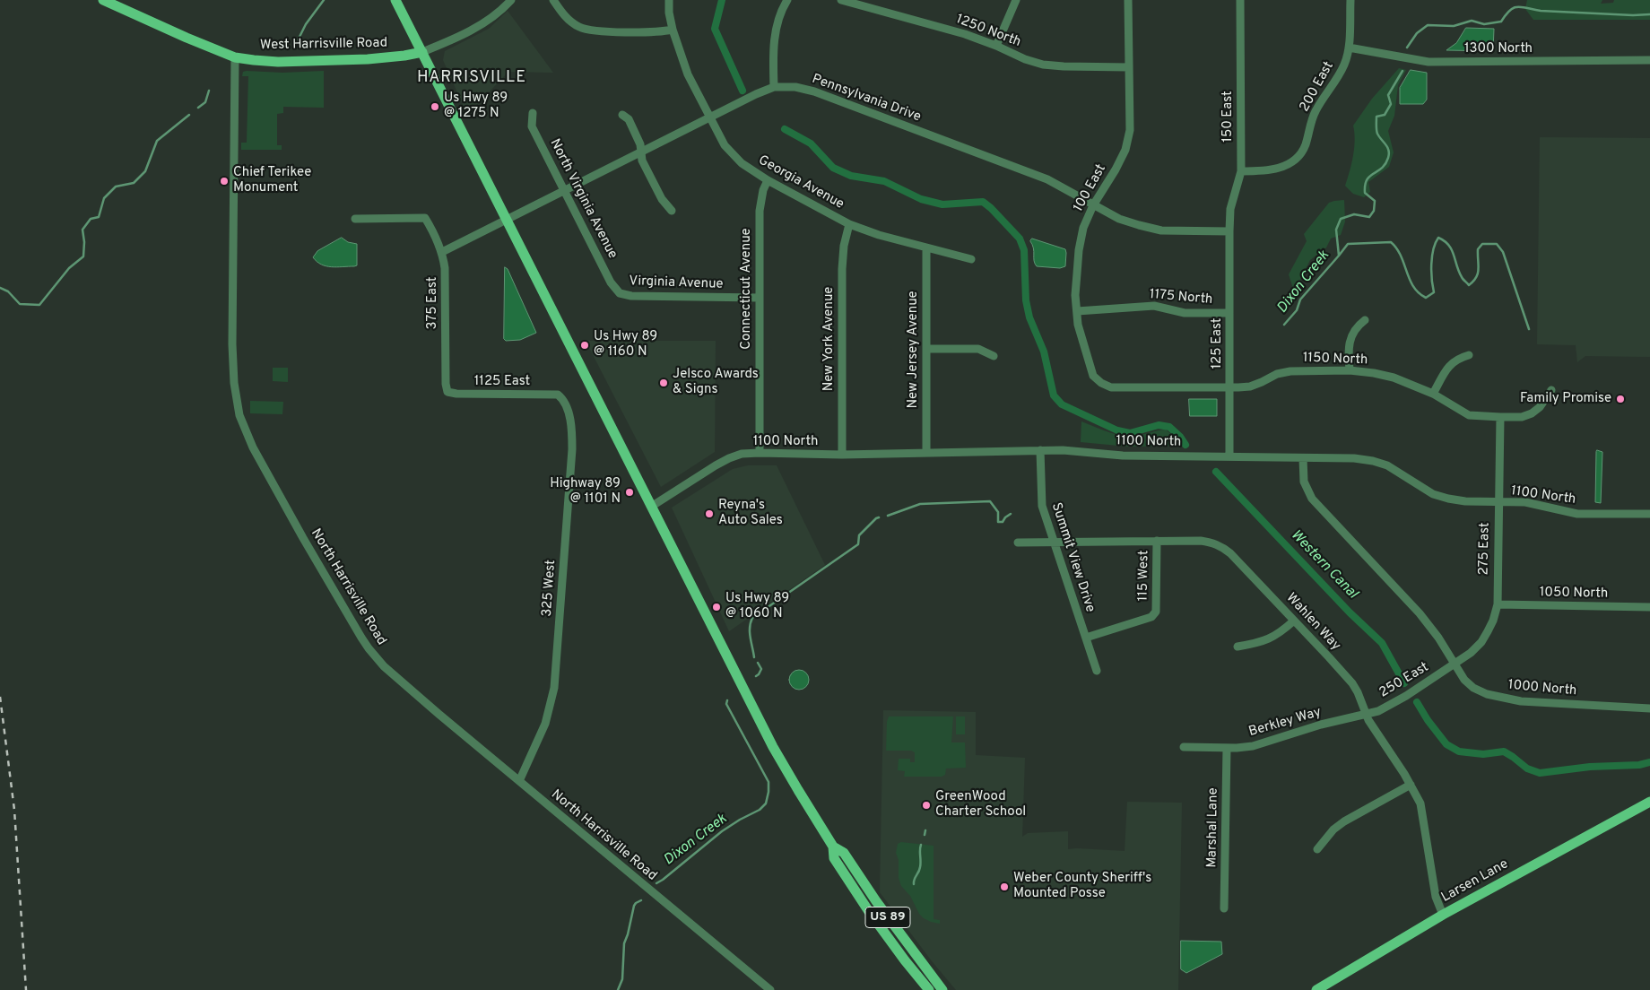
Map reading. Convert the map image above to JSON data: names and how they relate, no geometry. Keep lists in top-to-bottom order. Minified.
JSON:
{"streets":{"main road":["West Harrisville Road","Larsen Lane","US 89"],"street":["1250 North","1300 North","200 East","Pennsylvania Drive","150 East","Georgia Avenue","100 East","North Virginia Avenue","Virginia Avenue","Connecticut Avenue","1175 North","375 East","New York Avenue","125 East","New Jersey Avenue","1150 North","1125 East","1100 North","275 East","Summit View Drive","115 West","North Harrisville Road","325 West","1050 North","Wahlen Way","250 East","1000 North","Berkley Way","Marshal Lane"]},"crossings":[["1250 North","100 East"],["West Harrisville Road","North Harrisville Road"],["West Harrisville Road","US 89"],["1300 North","200 East"],["200 East","150 East"],["Pennsylvania Drive","150 East"],["Pennsylvania Drive","Georgia Avenue"],["Pennsylvania Drive","100 East"],["Pennsylvania Drive","North Virginia Avenue"],["Pennsylvania Drive","125 East"],["Pennsylvania Drive","US 89"],["150 East","125 East"],["Georgia Avenue","Connecticut Avenue"],["Georgia Avenue","New York Avenue"],["Georgia Avenue","New Jersey Avenue"],["100 East","1175 North"],["100 East","1150 North"],["North Virginia Avenue","Virginia Avenue"],["Virginia Avenue","Connecticut Avenue"],["Connecticut Avenue","1100 North"],["1175 North","125 East"],["375 East","1125 East"],["New York Avenue","1100 North"],["125 East","1150 North"],["125 East","1100 North"],["New Jersey Avenue","1100 North"],["1150 North","275 East"],["1125 East","325 West"],["1100 North","275 East"],["1100 North","Summit View Drive"],["1100 North","1000 North"],["1100 North","US 89"],["275 East","1050 North"],["275 East","250 East"],["275 East","1000 North"],["Summit View Drive","115 West"],["Summit View Drive","Wahlen Way"],["115 West","Wahlen Way"],["North Harrisville Road","325 West"],["Wahlen Way","250 East"],["Wahlen Way","Berkley Way"],["Wahlen Way","Larsen Lane"],["250 East","1000 North"],["250 East","Berkley Way"],["Berkley Way","Marshal Lane"]],"districts":["HARRISVILLE"],"water":["Dixon Creek","Western Canal"],"places":["Us Hwy 89 @ 1275 N","Chief Terikee Monument","Us Hwy 89 @ 1160 N","Jelsco Awards & Signs","Family Promise","Highway 89 @ 1101 N","Reyna's Auto Sales","Us Hwy 89 @ 1060 N","GreenWood Charter School","Weber County Sheriff's Mounted Posse"]}
